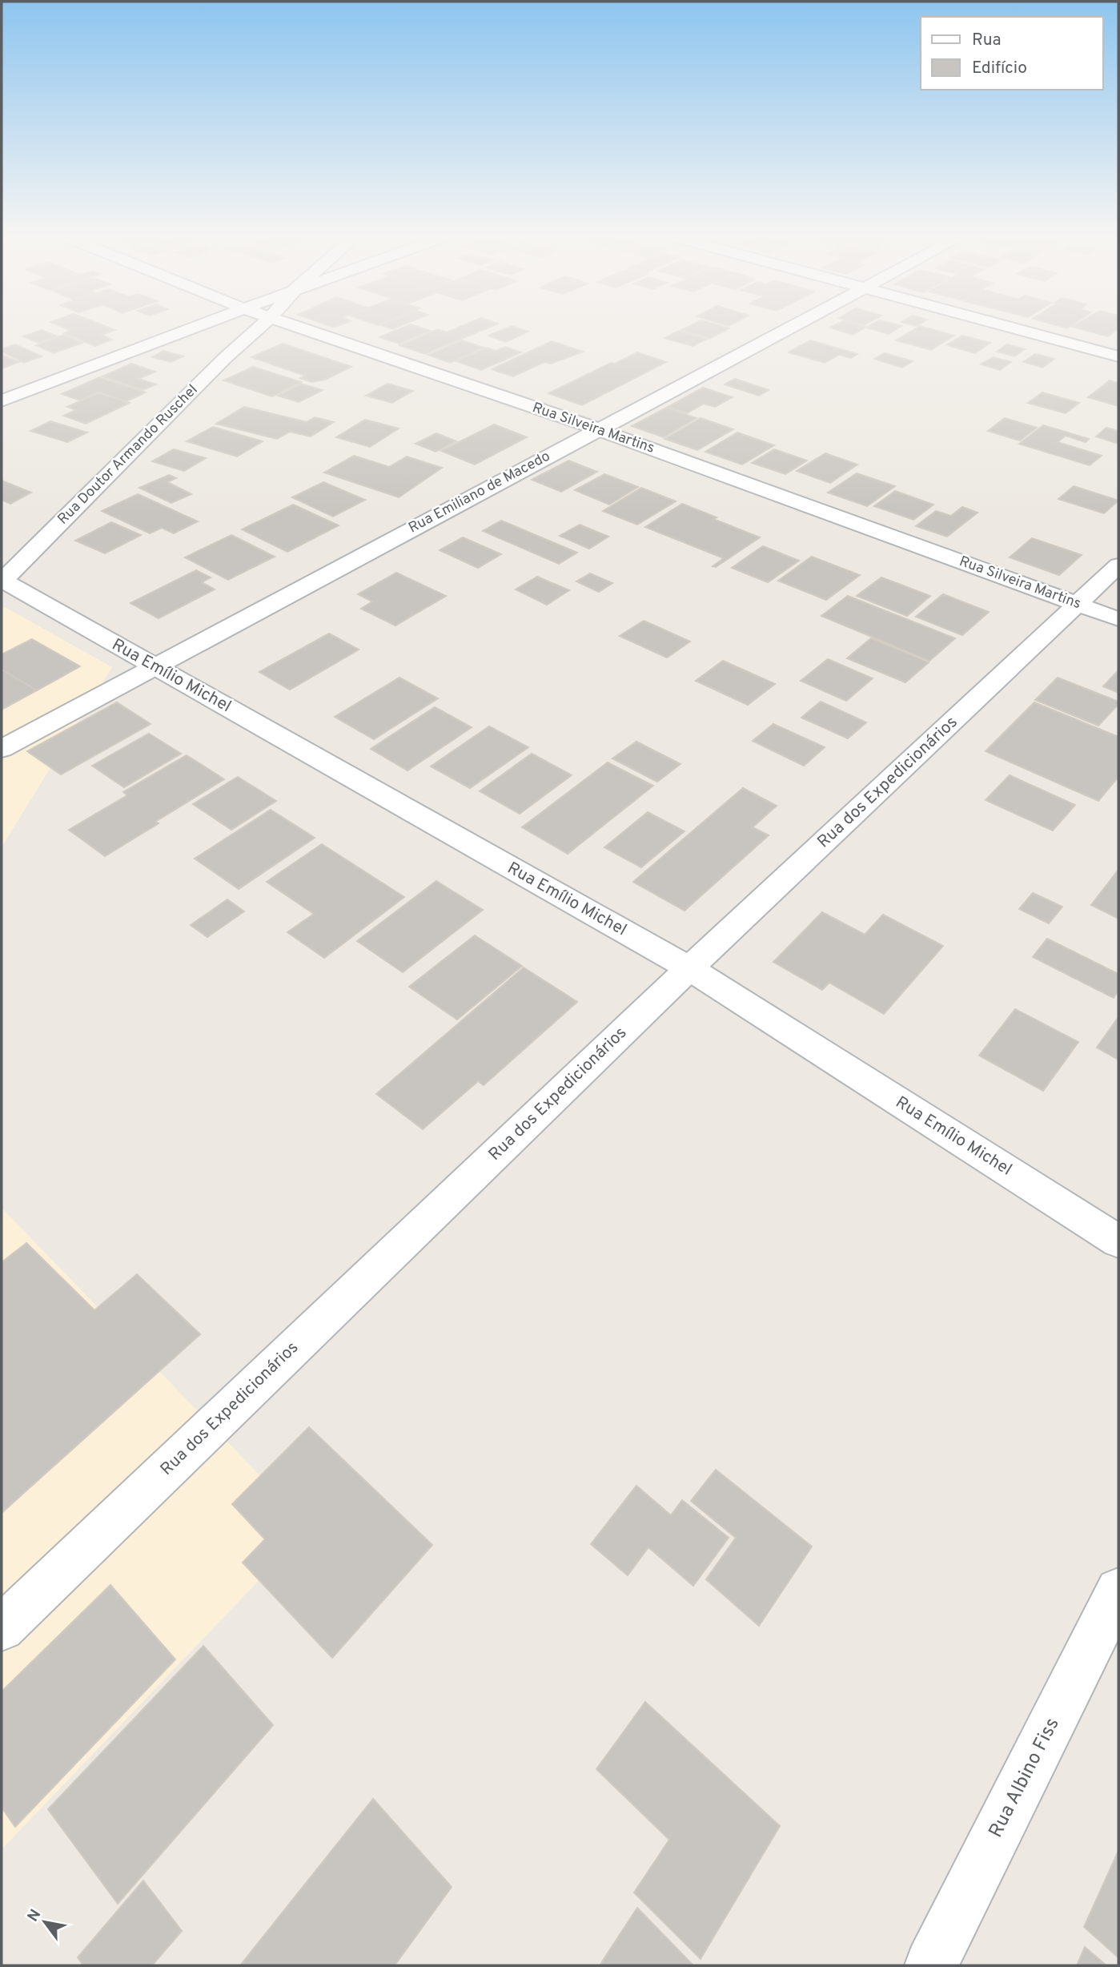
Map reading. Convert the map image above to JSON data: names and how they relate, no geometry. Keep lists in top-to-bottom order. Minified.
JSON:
{"streets":{"street":["Rua Silveira Martins","Rua Doutor Armando Ruschel","Rua Emiliano de Macedo","Rua Emílio Michel","Rua dos Expedicionários","Rua Albino Fiss"]},"crossings":[["Rua Silveira Martins","Rua Emiliano de Macedo"],["Rua Silveira Martins","Rua dos Expedicionários"],["Rua Doutor Armando Ruschel","Rua Emílio Michel"],["Rua Emiliano de Macedo","Rua Emílio Michel"],["Rua Emílio Michel","Rua dos Expedicionários"]],"legend":["Rua","Edifício"],"north":"top left"}
